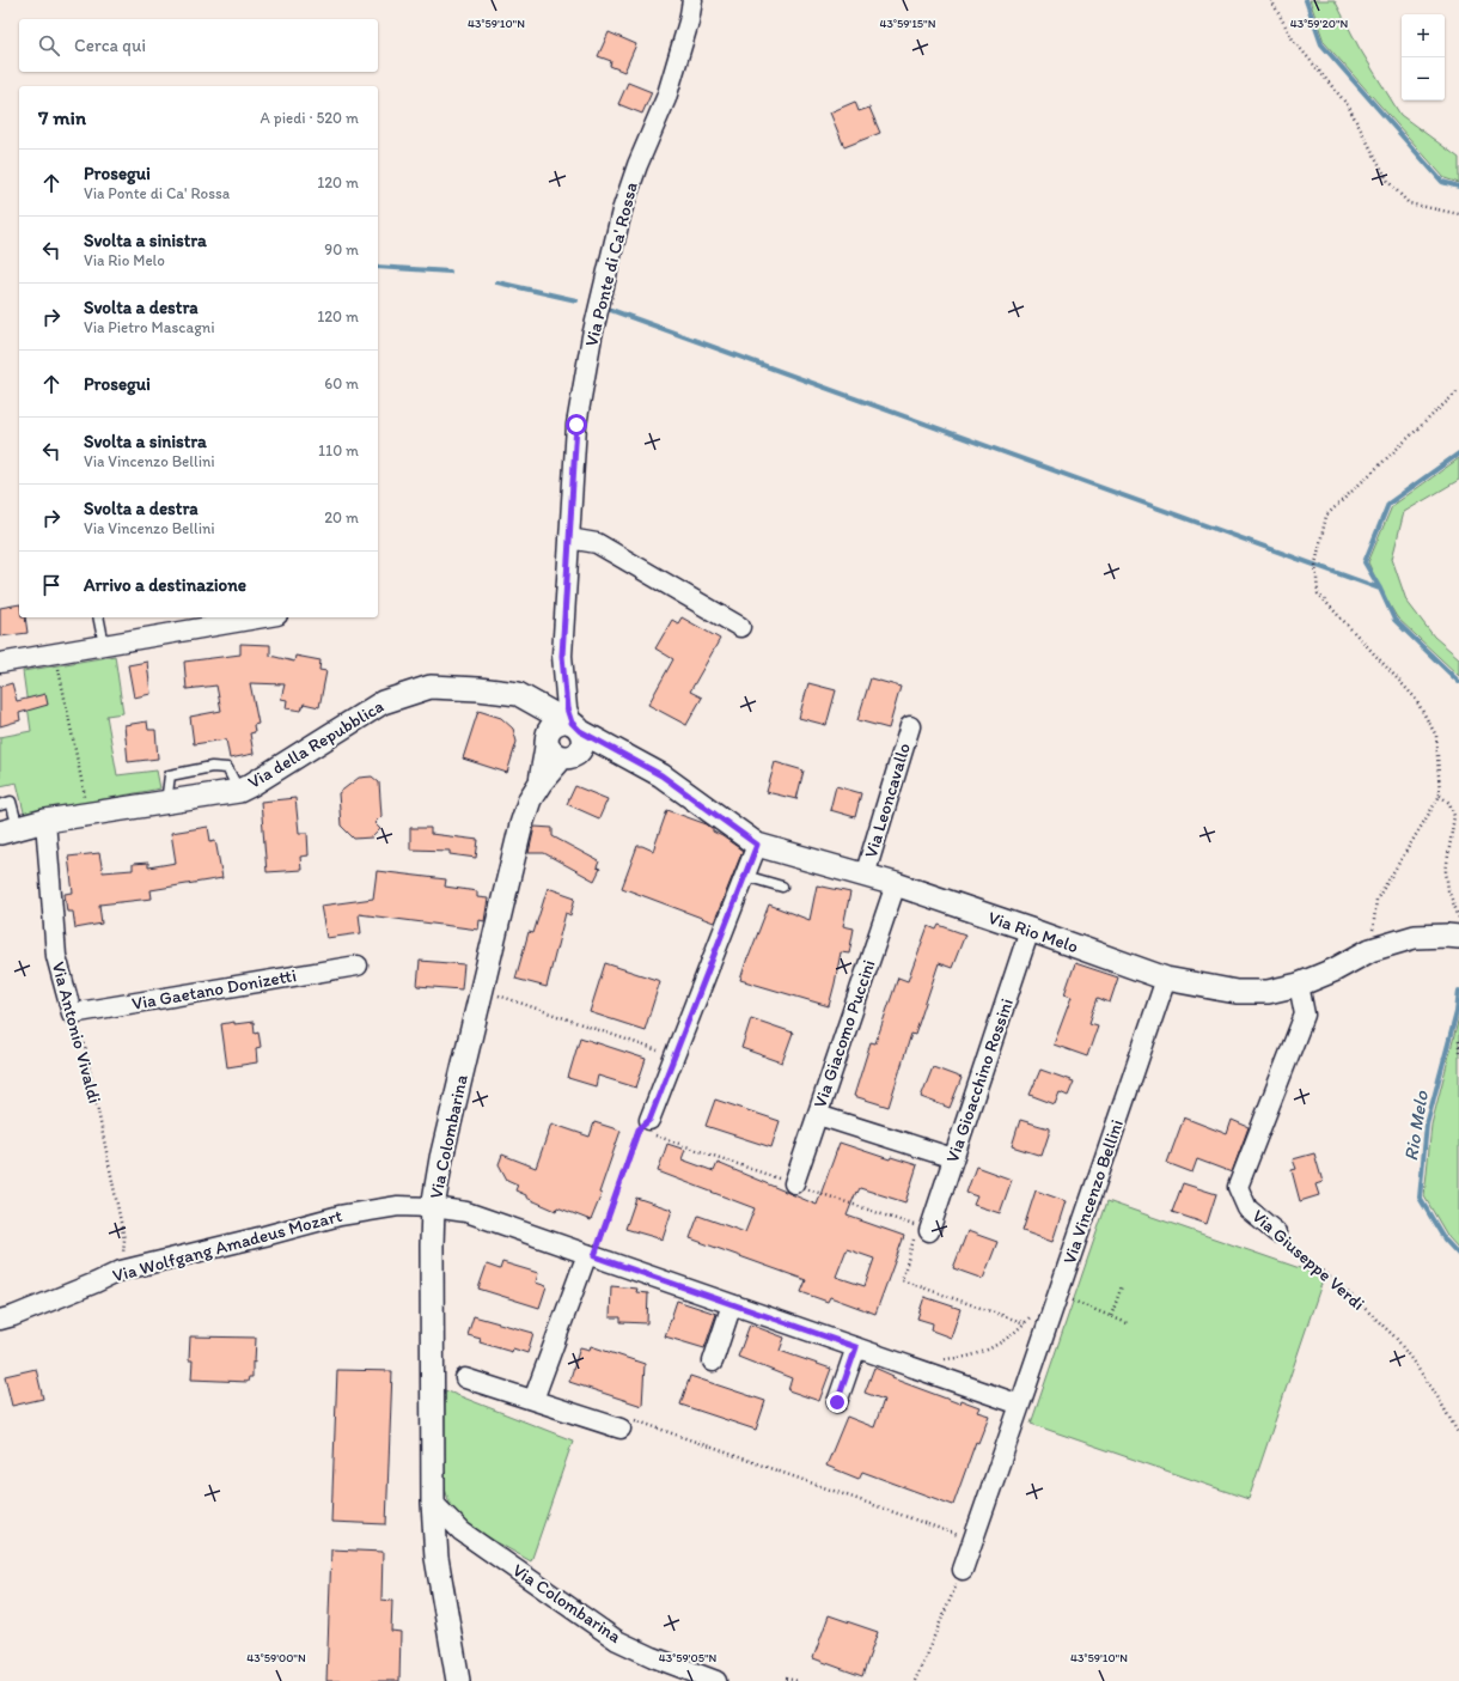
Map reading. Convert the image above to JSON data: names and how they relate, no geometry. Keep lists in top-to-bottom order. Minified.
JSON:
{"streets":{"street":["Via Ponte di Ca' Rossa","Via della Repubblica","Via Leoncavallo","Via Rio Melo","Via Gaetano Donizetti","Via Antonio Vivaldi","Via Giacomo Puccini","Via Gioacchino Rossini","Via Colombarina","Via Vincenzo Bellini","Via Wolfgang Amadeus Mozart","Via Giuseppe Verdi"]},"crossings":[["Via Ponte di Ca' Rossa","Via della Repubblica"],["Via Ponte di Ca' Rossa","Via Rio Melo"],["Via Ponte di Ca' Rossa","Via Colombarina"],["Via della Repubblica","Via Rio Melo"],["Via della Repubblica","Via Antonio Vivaldi"],["Via della Repubblica","Via Colombarina"],["Via Leoncavallo","Via Rio Melo"],["Via Rio Melo","Via Giacomo Puccini"],["Via Rio Melo","Via Gioacchino Rossini"],["Via Rio Melo","Via Colombarina"],["Via Rio Melo","Via Vincenzo Bellini"],["Via Rio Melo","Via Giuseppe Verdi"],["Via Gaetano Donizetti","Via Antonio Vivaldi"],["Via Antonio Vivaldi","Via Wolfgang Amadeus Mozart"],["Via Colombarina","Via Wolfgang Amadeus Mozart"]],"water":["Rio Melo"],"page":{"map_buttons":["+","−"],"search":"Cerca qui","heading":["7 min","A piedi · 520 m"],"list":[["Prosegui","Via Ponte di Ca' Rossa","120 m"],["Svolta a sinistra","Via Rio Melo","90 m"],["Svolta a destra","Via Pietro Mascagni","120 m"],["Prosegui","60 m"],["Svolta a sinistra","Via Vincenzo Bellini","110 m"],["Svolta a destra","Via Vincenzo Bellini","20 m"],"Arrivo a destinazione"]},"coordinates":["43°59'10\"N","43°59'15\"N","43°59'20\"N","43°59'00\"N","43°59'05\"N"]}
